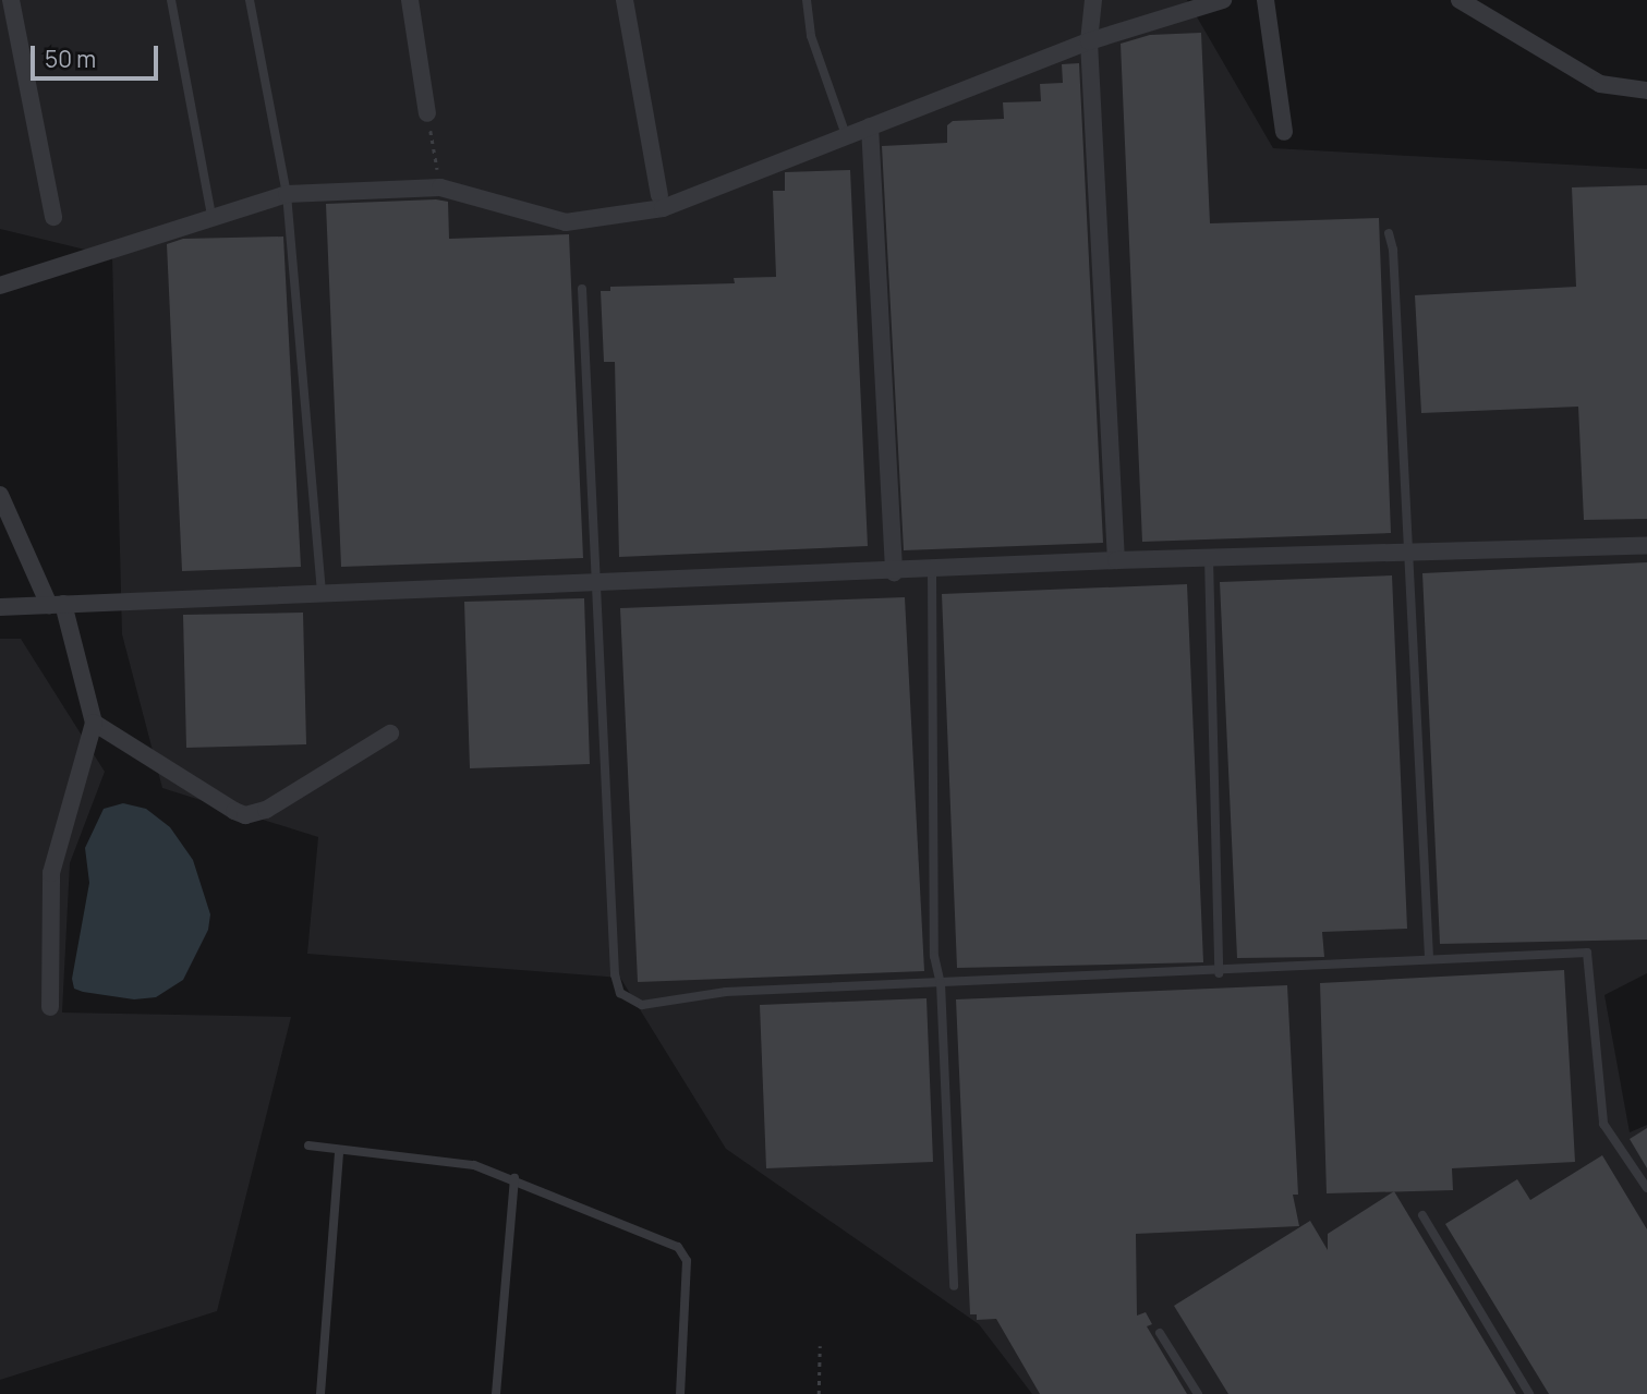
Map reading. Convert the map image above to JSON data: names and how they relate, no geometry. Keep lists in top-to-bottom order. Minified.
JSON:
{"scale_bar":"50 m"}
